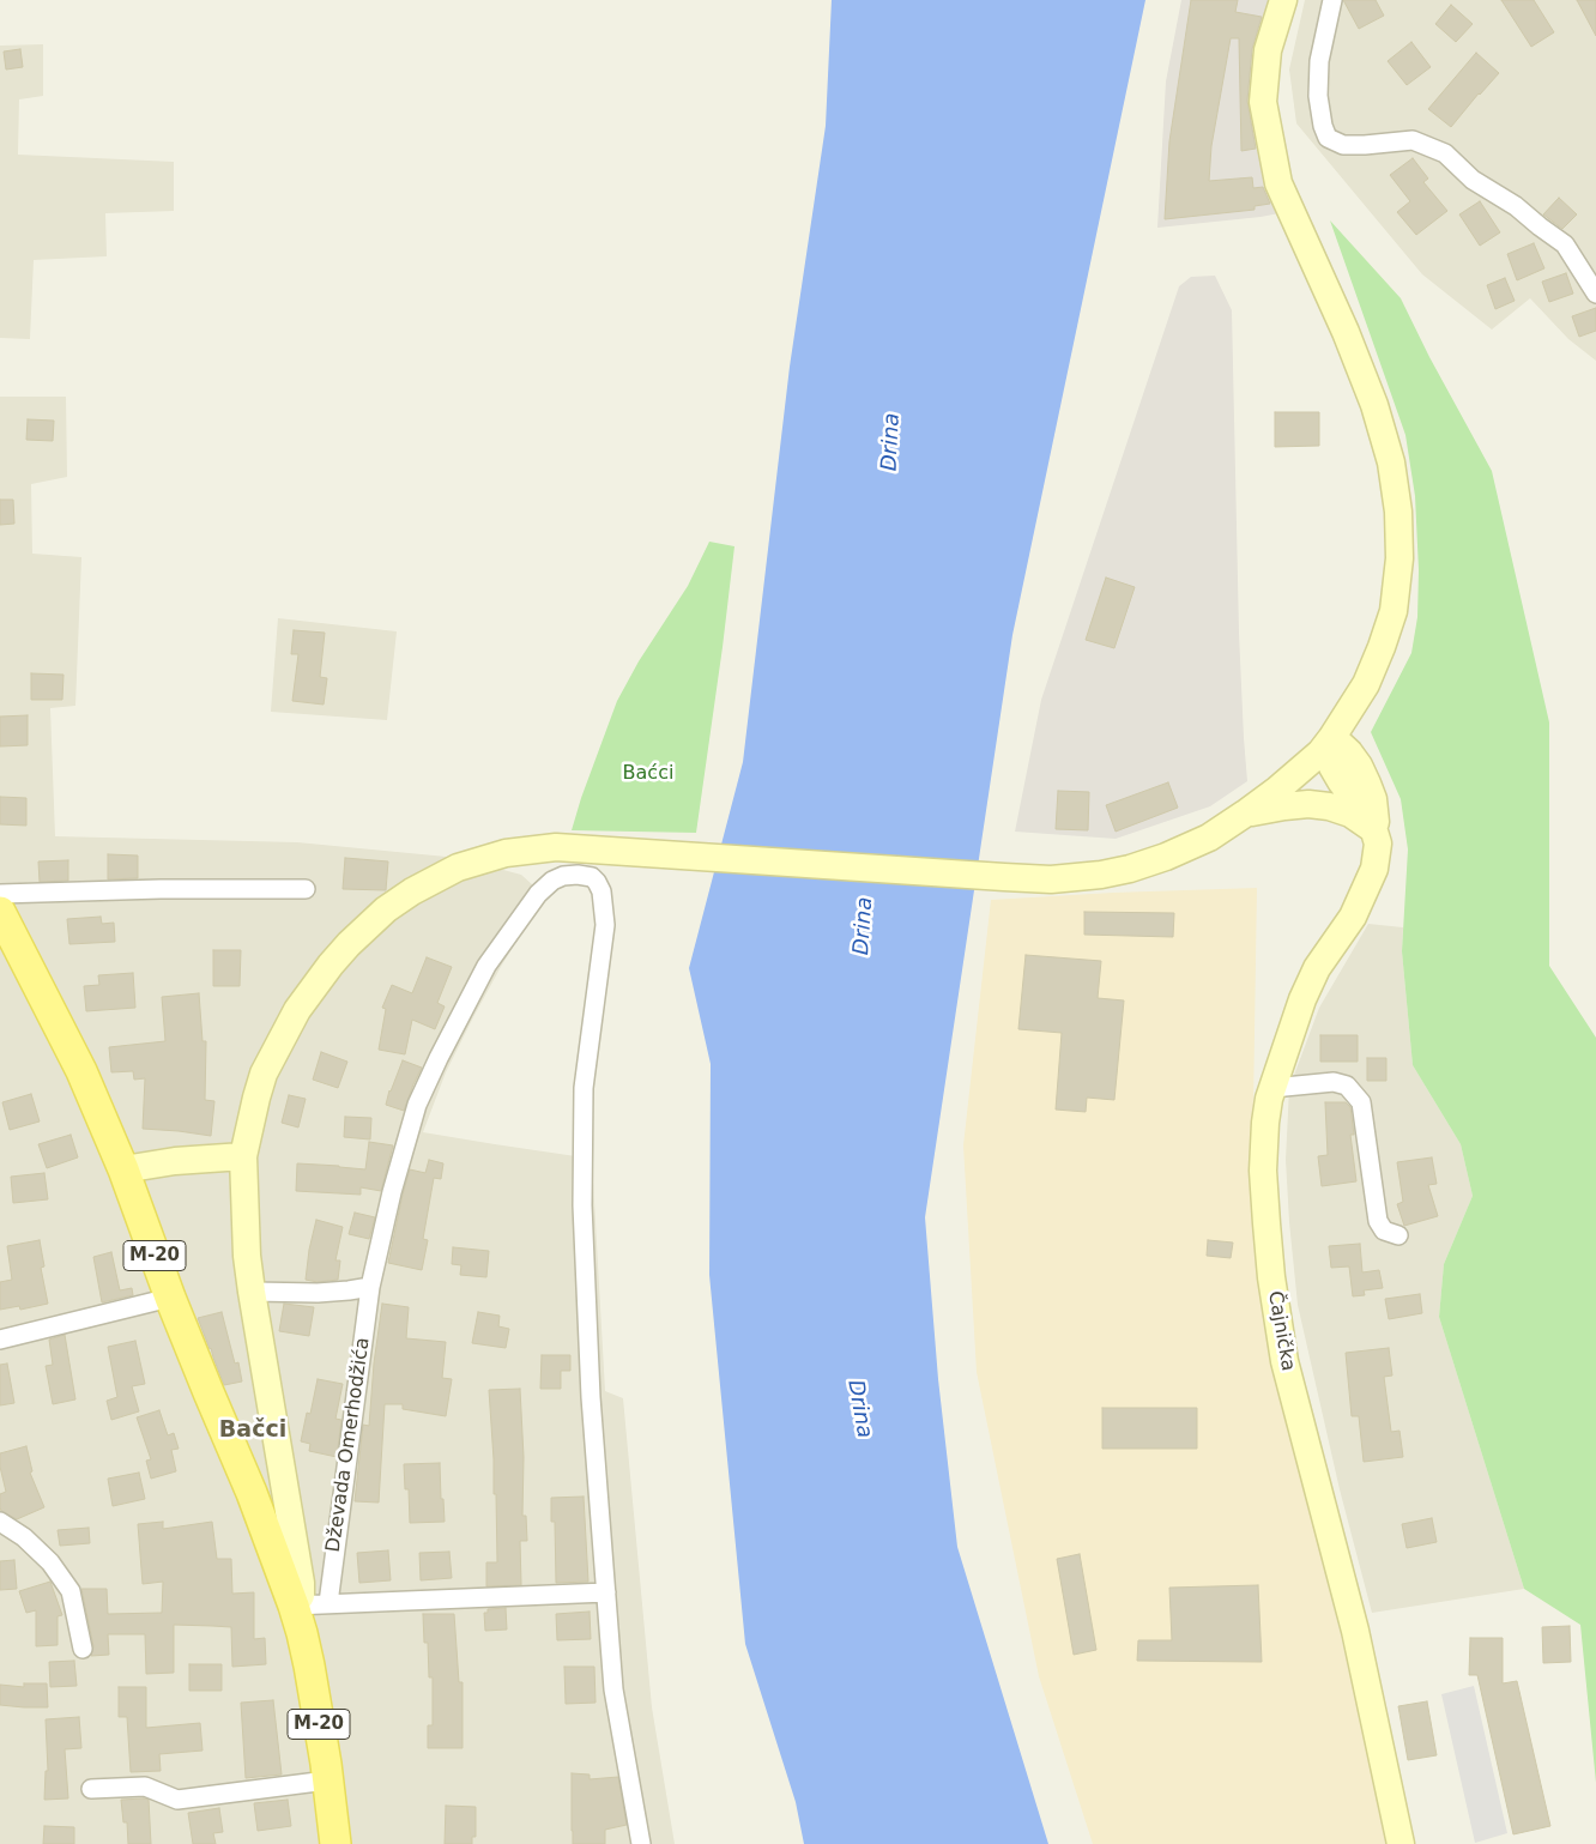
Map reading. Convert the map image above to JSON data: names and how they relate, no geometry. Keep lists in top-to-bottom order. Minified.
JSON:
{"streets":{"main road":["M-20","Čajnička"],"street":["Dževada Omerhodžića"]},"districts":["Bačci"],"water":["Drina"],"parks":["Baćci"]}
